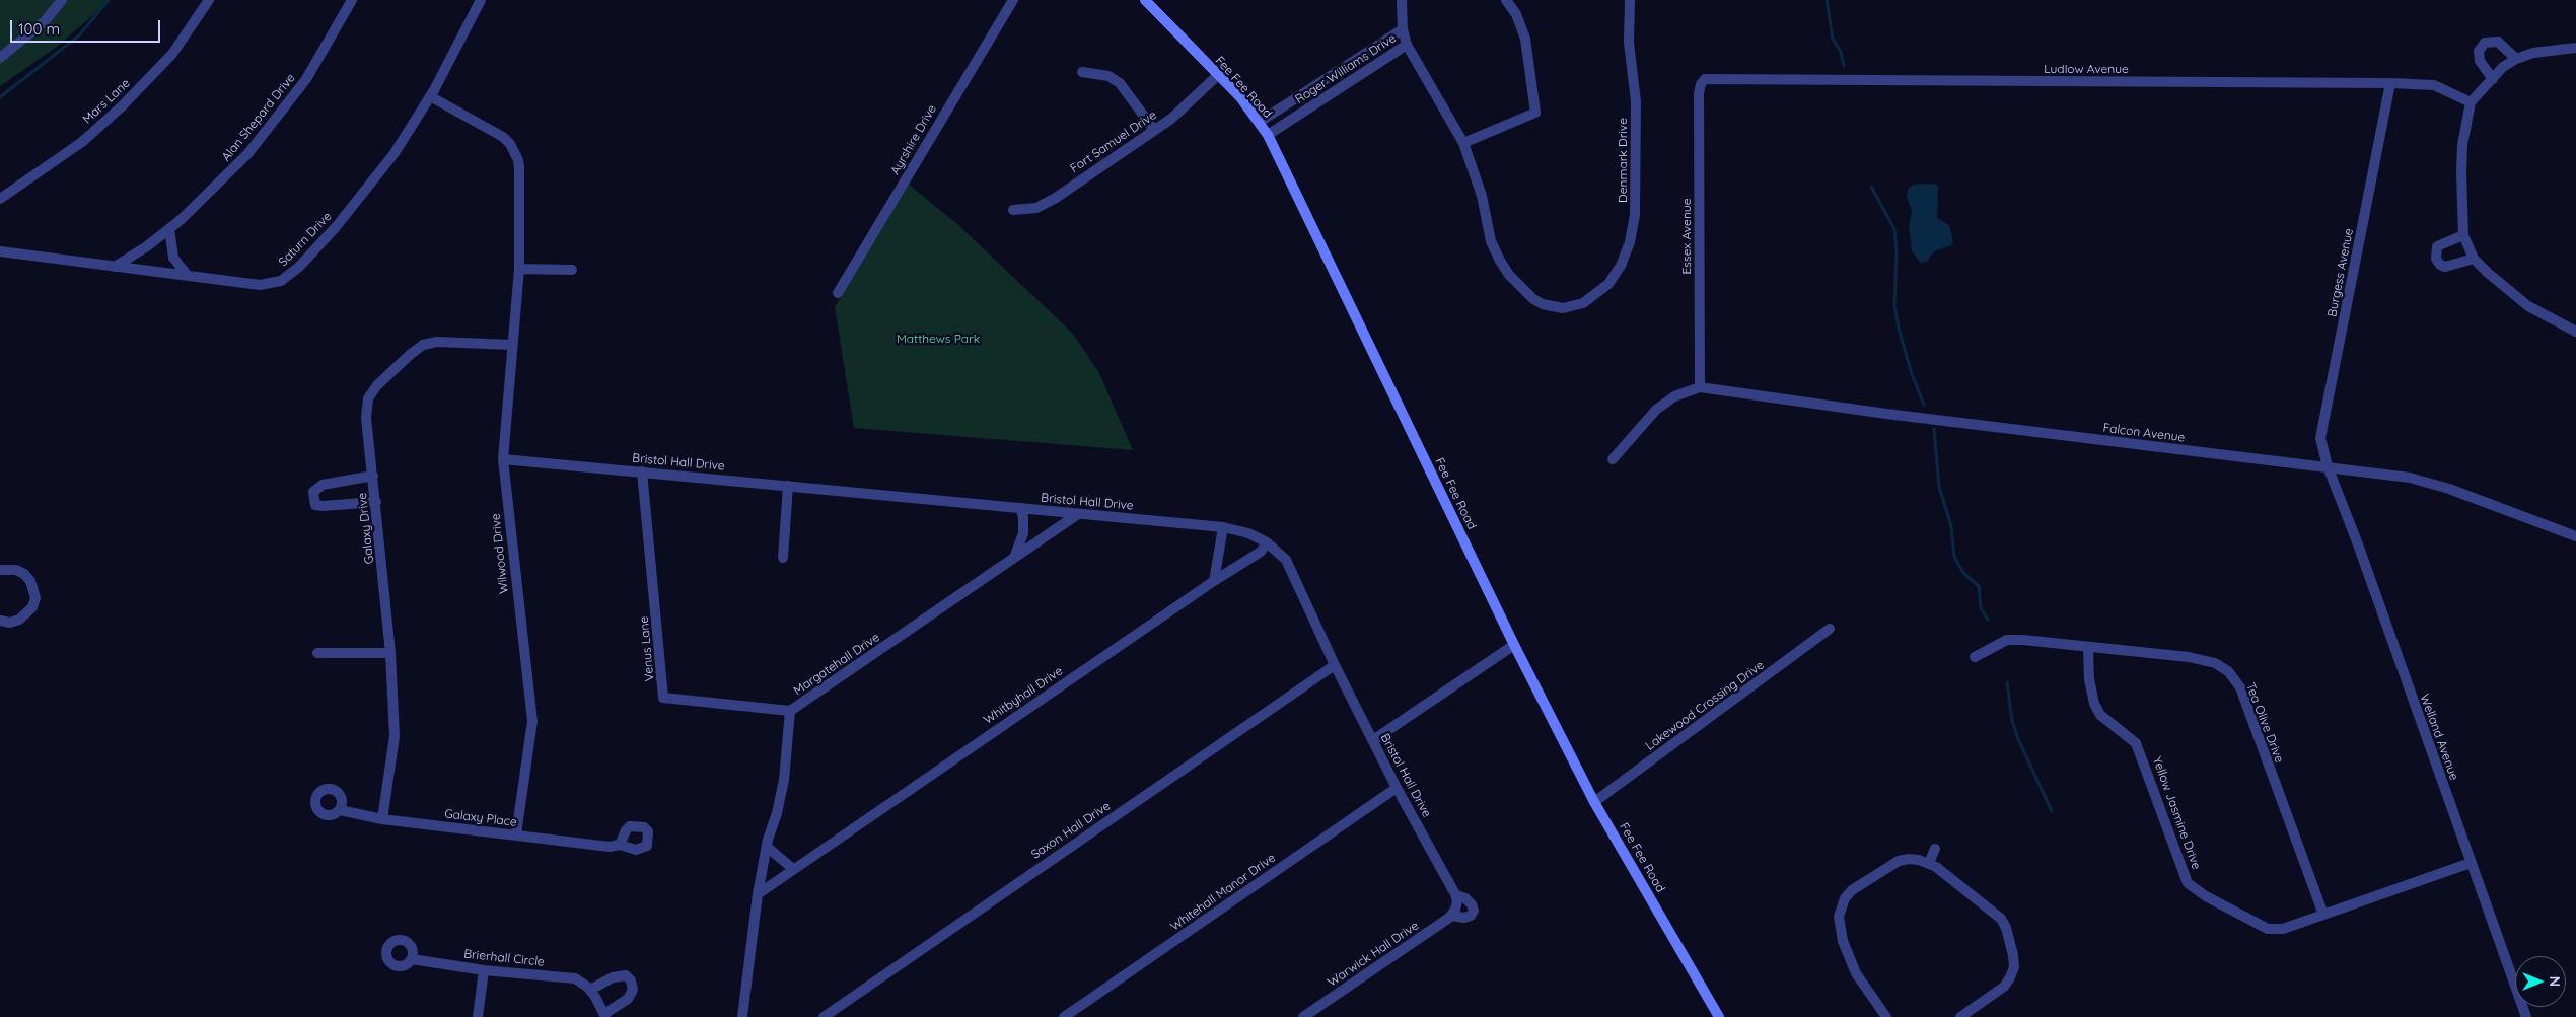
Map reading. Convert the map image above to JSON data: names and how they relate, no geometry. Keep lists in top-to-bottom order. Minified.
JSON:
{"streets":{"street":["Roger Williams Drive","Ludlow Avenue","Fee Fee Road","Mars Lane","Alan Shepard Drive","Ayrshire Drive","Fort Samuel Drive","Denmark Drive","Essex Avenue","Saturn Drive","Burgess Avenue","Falcon Avenue","Bristol Hall Drive","Galaxy Drive","Wilwood Drive","Venus Lane","Margatehall Drive","Whitbyhall Drive","Lakewood Crossing Drive","Tea Olive Drive","Welland Avenue","Yellow Jasmine Drive","Galaxy Place","Saxon Hall Drive","Whitehall Manor Drive","Warwick Hall Drive","Brierhall Circle"]},"crossings":[["Roger Williams Drive","Fee Fee Road"],["Roger Williams Drive","Denmark Drive"],["Ludlow Avenue","Essex Avenue"],["Ludlow Avenue","Burgess Avenue"],["Fee Fee Road","Fort Samuel Drive"],["Fee Fee Road","Lakewood Crossing Drive"],["Alan Shepard Drive","Saturn Drive"],["Essex Avenue","Falcon Avenue"],["Saturn Drive","Wilwood Drive"],["Burgess Avenue","Falcon Avenue"],["Burgess Avenue","Welland Avenue"],["Falcon Avenue","Welland Avenue"],["Bristol Hall Drive","Wilwood Drive"],["Bristol Hall Drive","Venus Lane"],["Bristol Hall Drive","Margatehall Drive"],["Bristol Hall Drive","Whitbyhall Drive"],["Bristol Hall Drive","Saxon Hall Drive"],["Bristol Hall Drive","Whitehall Manor Drive"],["Bristol Hall Drive","Warwick Hall Drive"],["Galaxy Drive","Wilwood Drive"],["Galaxy Drive","Galaxy Place"],["Wilwood Drive","Galaxy Place"],["Venus Lane","Margatehall Drive"],["Margatehall Drive","Whitbyhall Drive"],["Tea Olive Drive","Yellow Jasmine Drive"],["Welland Avenue","Yellow Jasmine Drive"]],"parks":["Matthews Park"],"scale_bar":"100 m","north":"right"}
